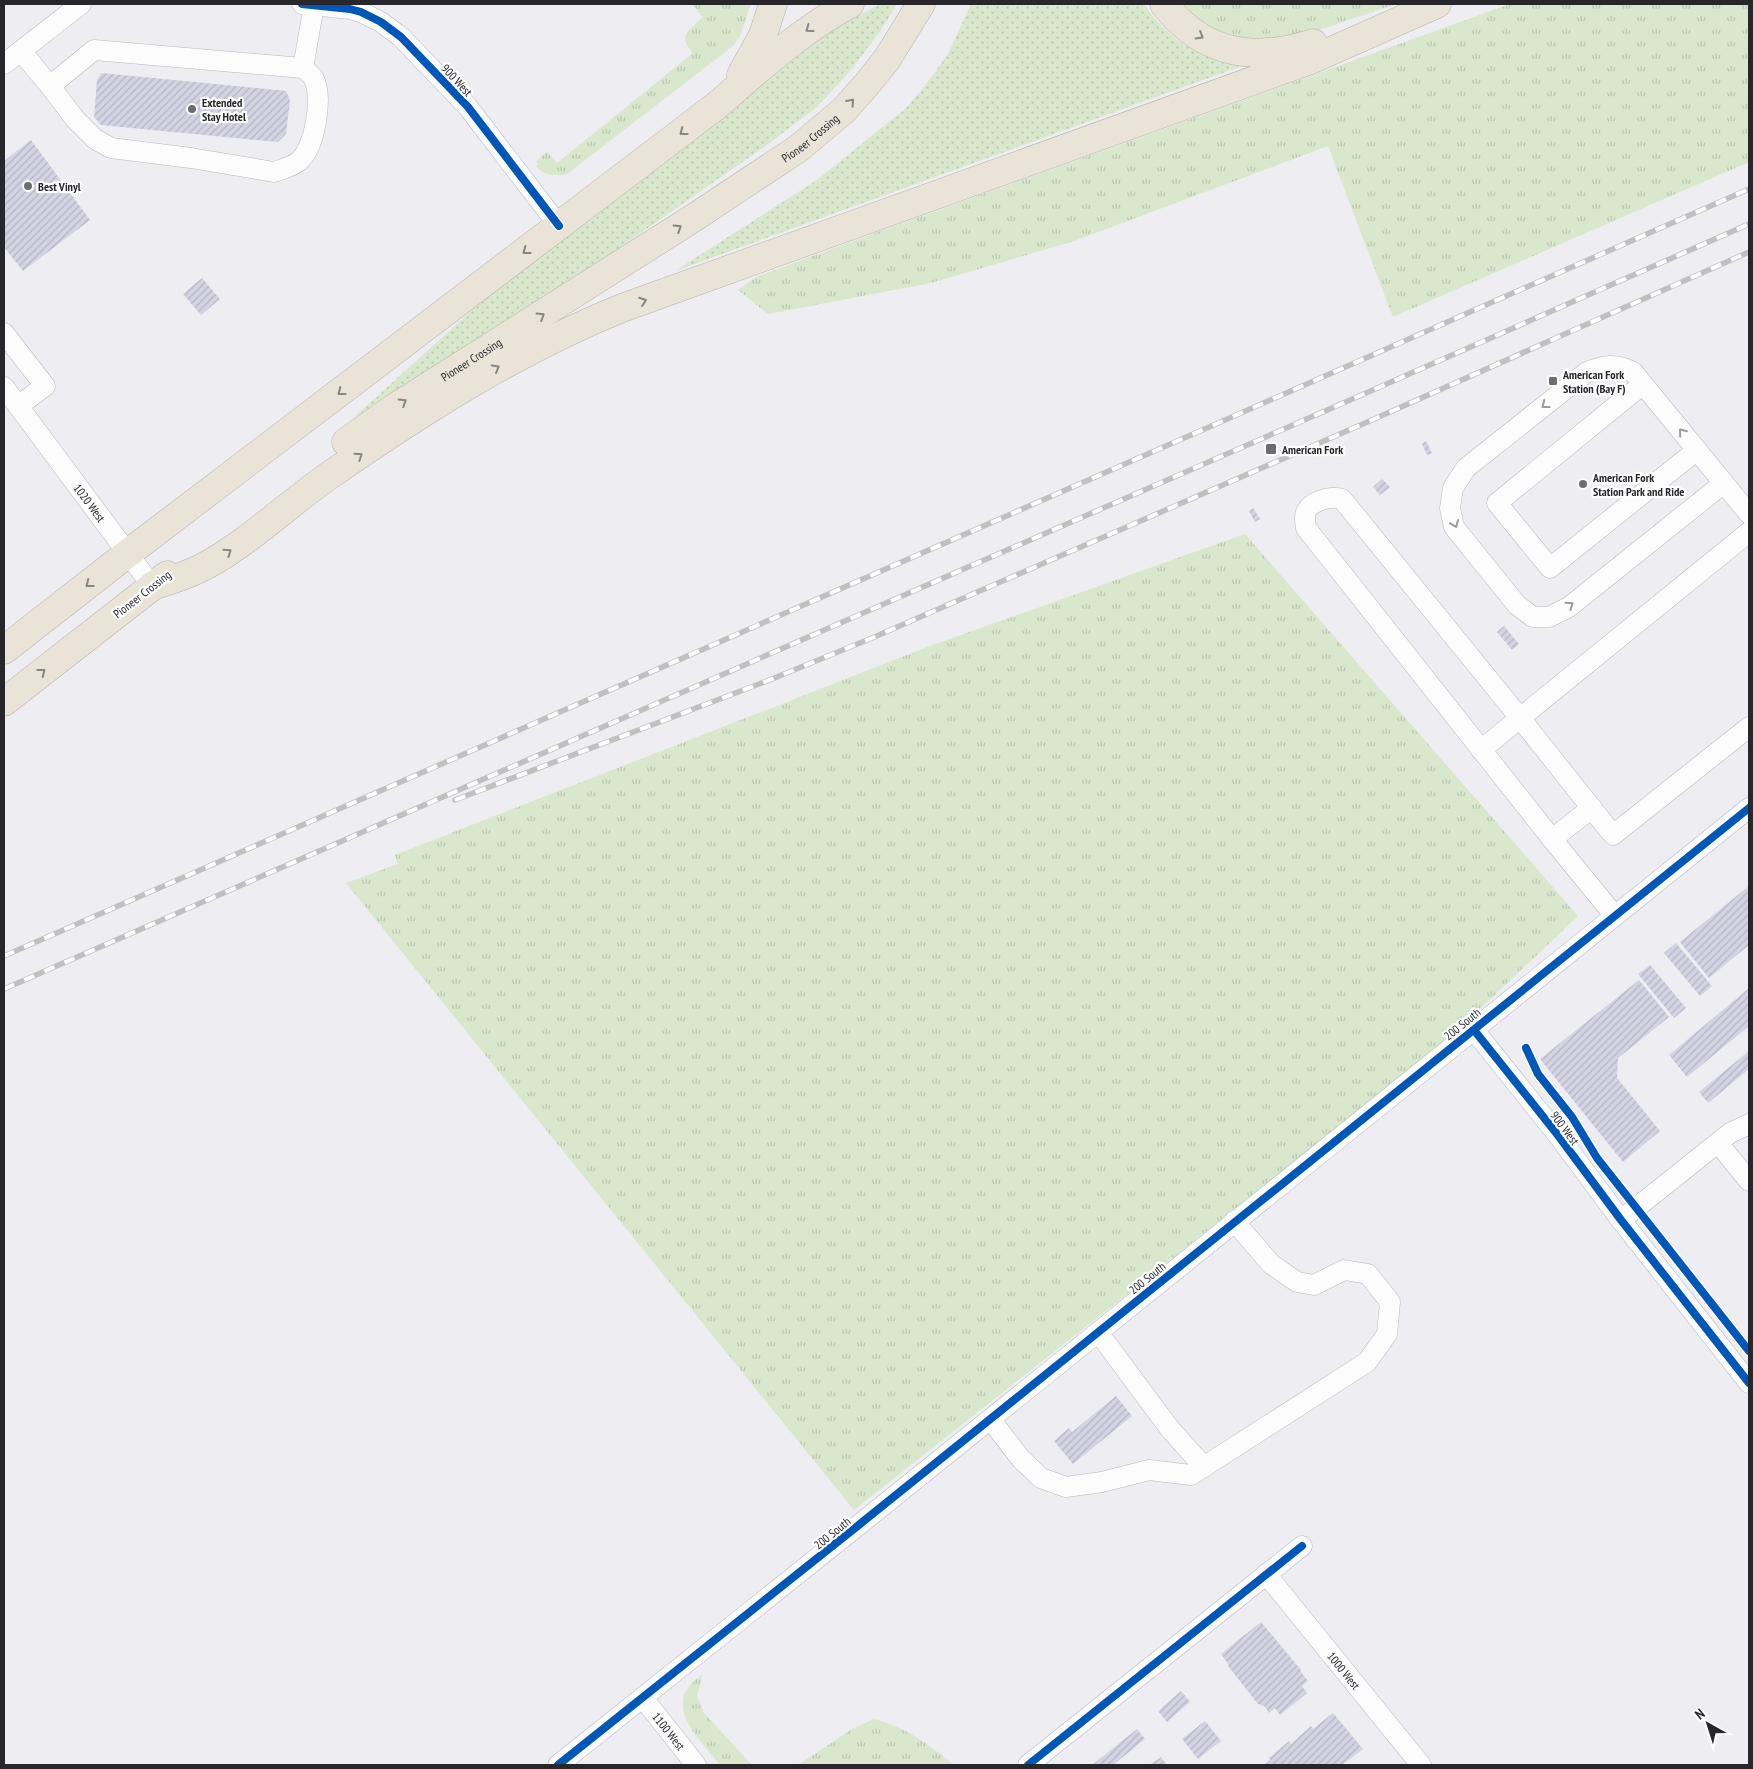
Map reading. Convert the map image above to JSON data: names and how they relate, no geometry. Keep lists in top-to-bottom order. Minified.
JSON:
{"streets":{"highway":["Pioneer Crossing"],"street":["900 West","1020 West","200 South","1000 West","1100 West"]},"crossings":[["900 West","200 South"],["Pioneer Crossing","1020 West"],["200 South","1100 West"]],"places":{"other":["Extended Stay Hotel","Best Vinyl","American Fork Station Park and Ride"],"transit":["American Fork Station (Bay F)","American Fork"]},"north":"top left"}
